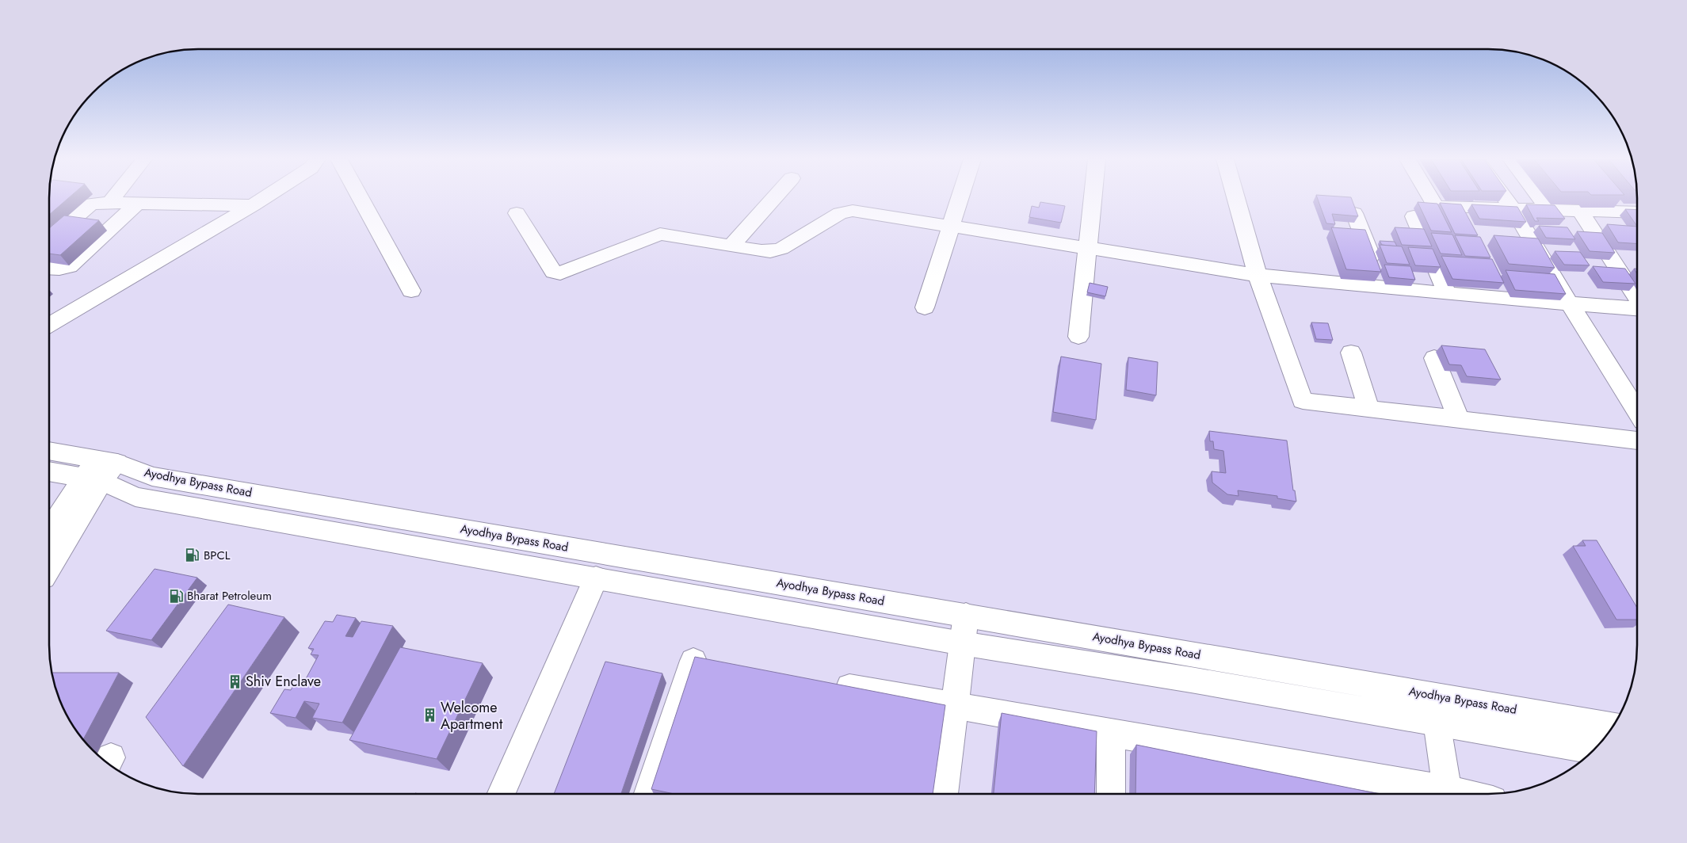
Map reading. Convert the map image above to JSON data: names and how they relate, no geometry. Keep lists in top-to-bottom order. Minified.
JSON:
{"streets":{"street":["Ayodhya Bypass Road"]},"places":{"fuel station":["BPCL","Bharat Petroleum"],"building":["Shiv Enclave","Welcome Apartment"]}}
